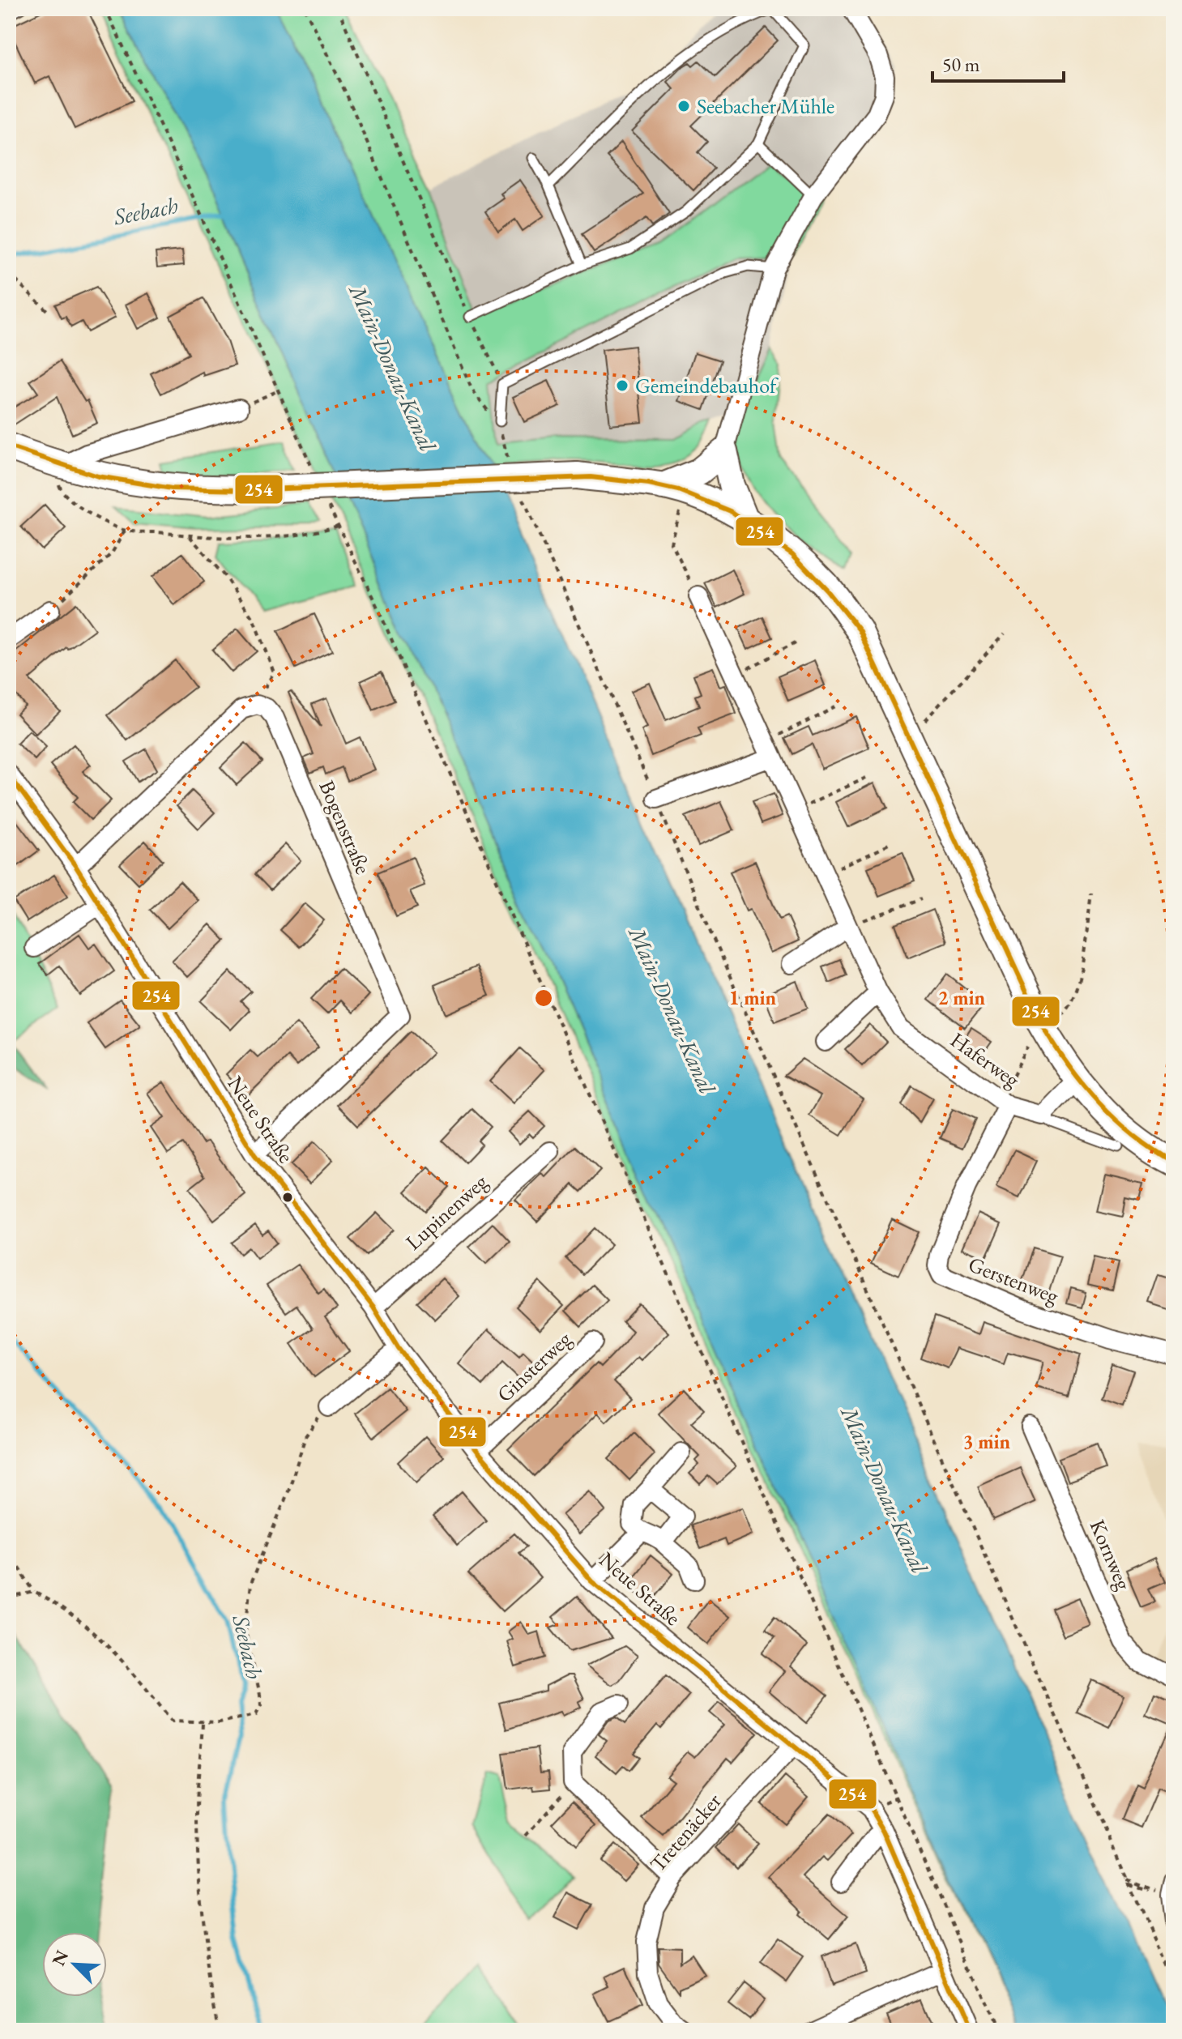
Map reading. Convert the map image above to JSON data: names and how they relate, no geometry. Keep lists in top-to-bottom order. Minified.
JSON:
{"streets":{"street":["Bogenstraße","Haferweg","Neue Straße","Lupinenweg","Gerstenweg","Ginsterweg","Kornweg","Tretenäcker"]},"crossings":[["Bogenstraße","Neue Straße"],["Haferweg","Gerstenweg"],["Neue Straße","Lupinenweg"],["Neue Straße","Ginsterweg"],["Neue Straße","Tretenäcker"]],"water":["Seebach","Main-Donau-Kanal"],"places":["Seebacher Mühle","Gemeindebauhof"],"lines":["transit line 254"],"scale_bar":"50 m","north":"top left","rings":["1 min","2 min","3 min"]}
